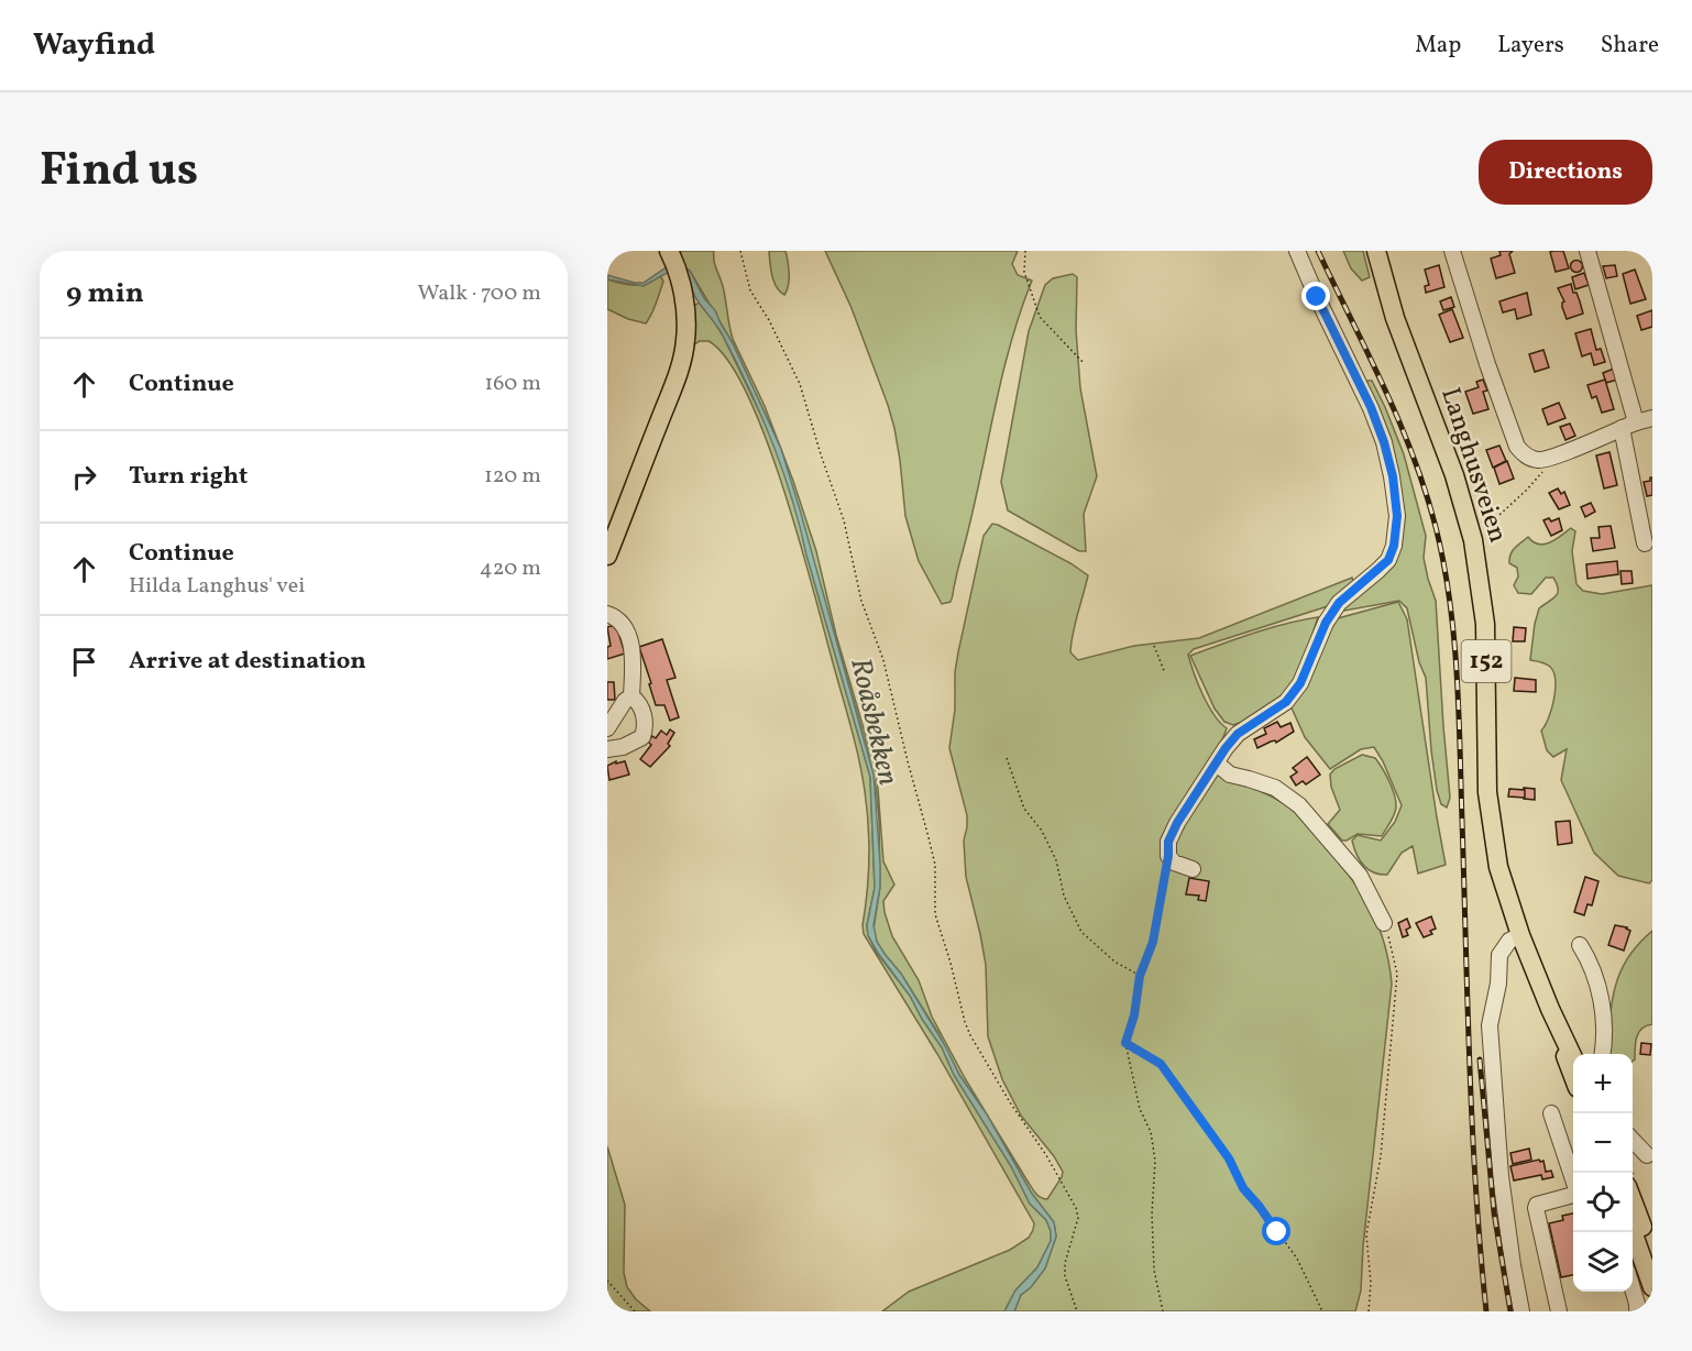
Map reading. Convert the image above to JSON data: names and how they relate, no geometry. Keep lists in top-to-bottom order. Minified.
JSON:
{"streets":{"main road":["Langhusveien","152"]},"water":["Roåsbekken"],"page":{"header":"Wayfind","nav":["Map","Layers","Share"],"title":"Find us","buttons":"Directions","heading":["9 min","Walk · 700 m"],"list":[["Continue","160 m"],["Turn right","120 m"],["Continue","Hilda Langhus' vei","420 m"],"Arrive at destination"],"map_buttons":["+","−"]}}
